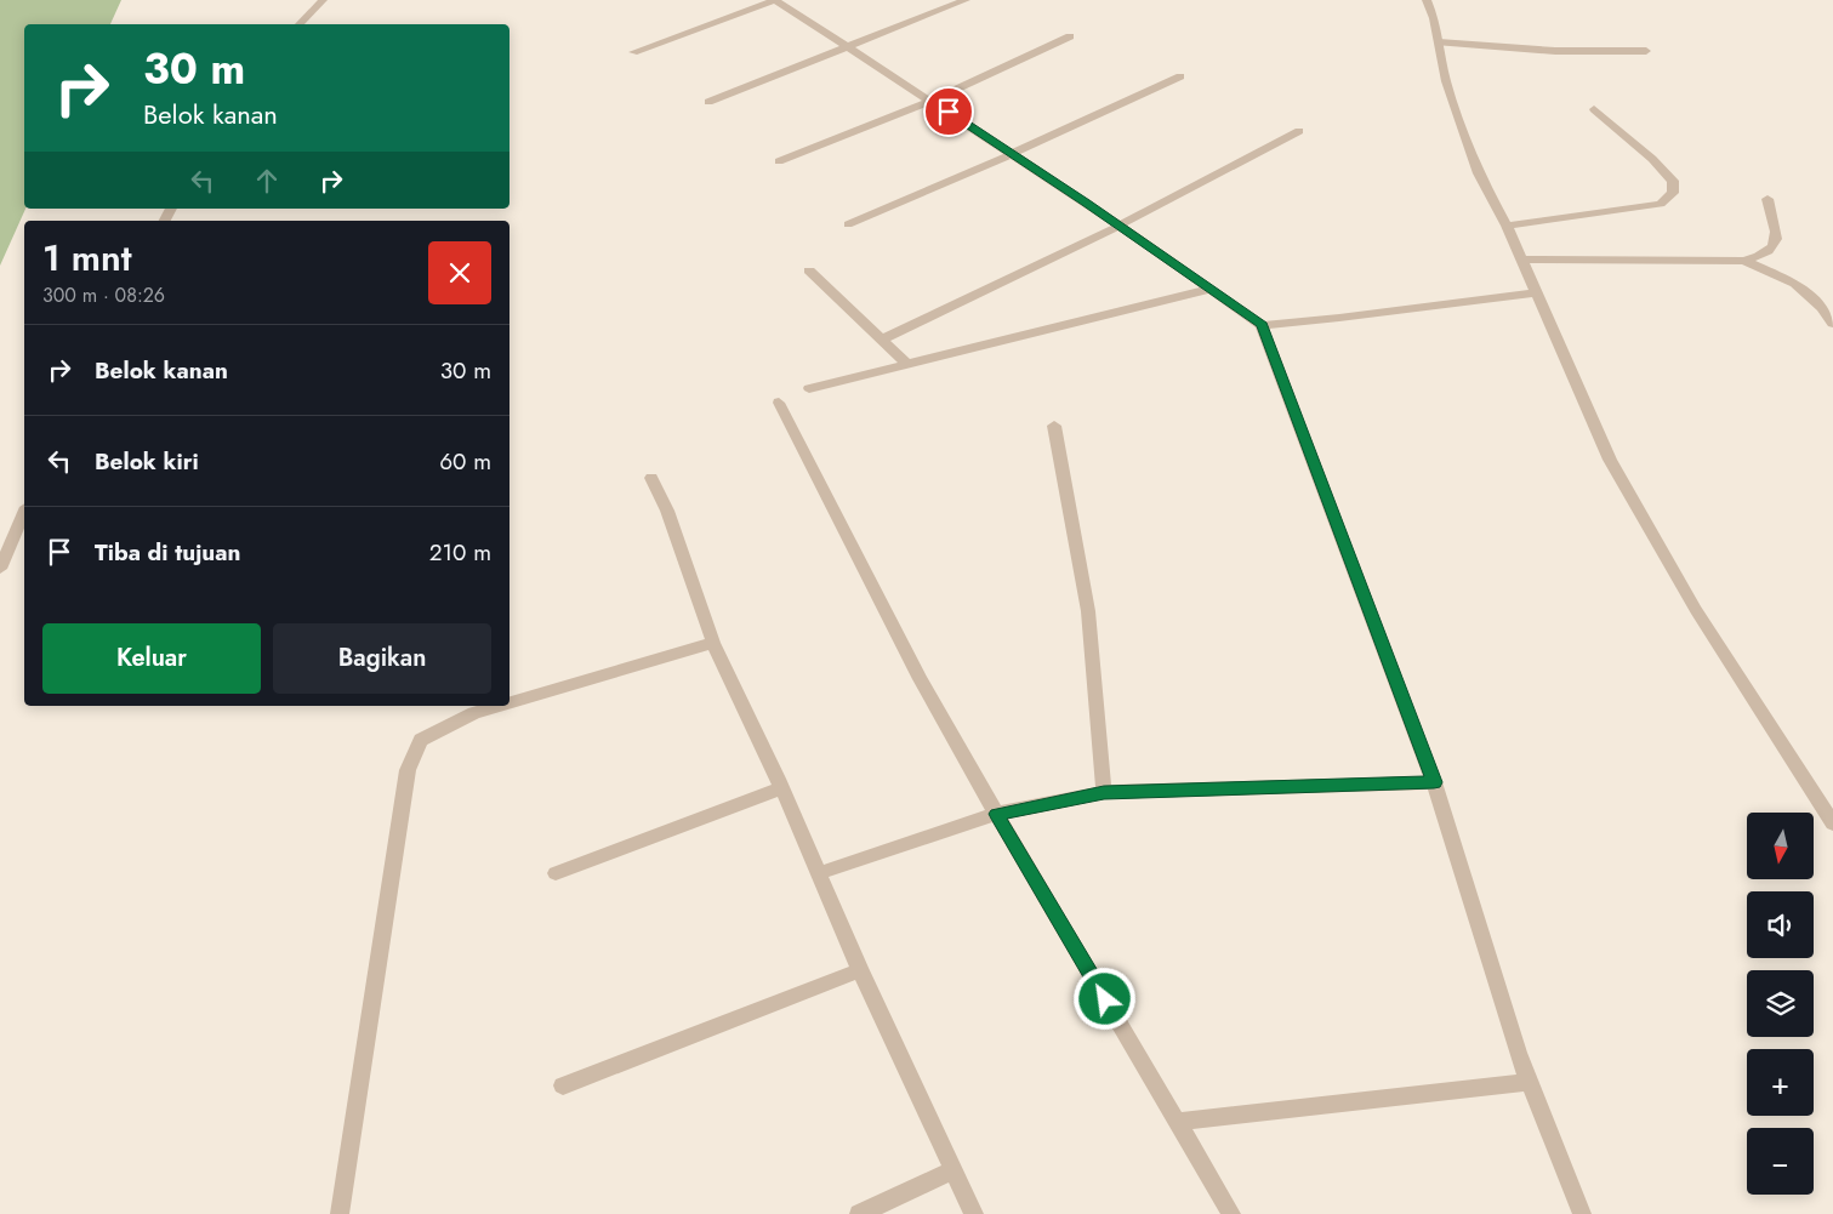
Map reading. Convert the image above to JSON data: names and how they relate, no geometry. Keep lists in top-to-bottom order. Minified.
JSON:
{"north":"bottom","page":{"turn":["30 m","Belok kanan"],"heading":["1 mnt","300 m · 08:26"],"list":[{"name":"Belok kanan","value":"30 m"},{"name":"Belok kiri","value":"60 m"},{"name":"Tiba di tujuan","value":"210 m"}],"buttons":["Keluar","Bagikan"],"map_buttons":["+","−"]}}
